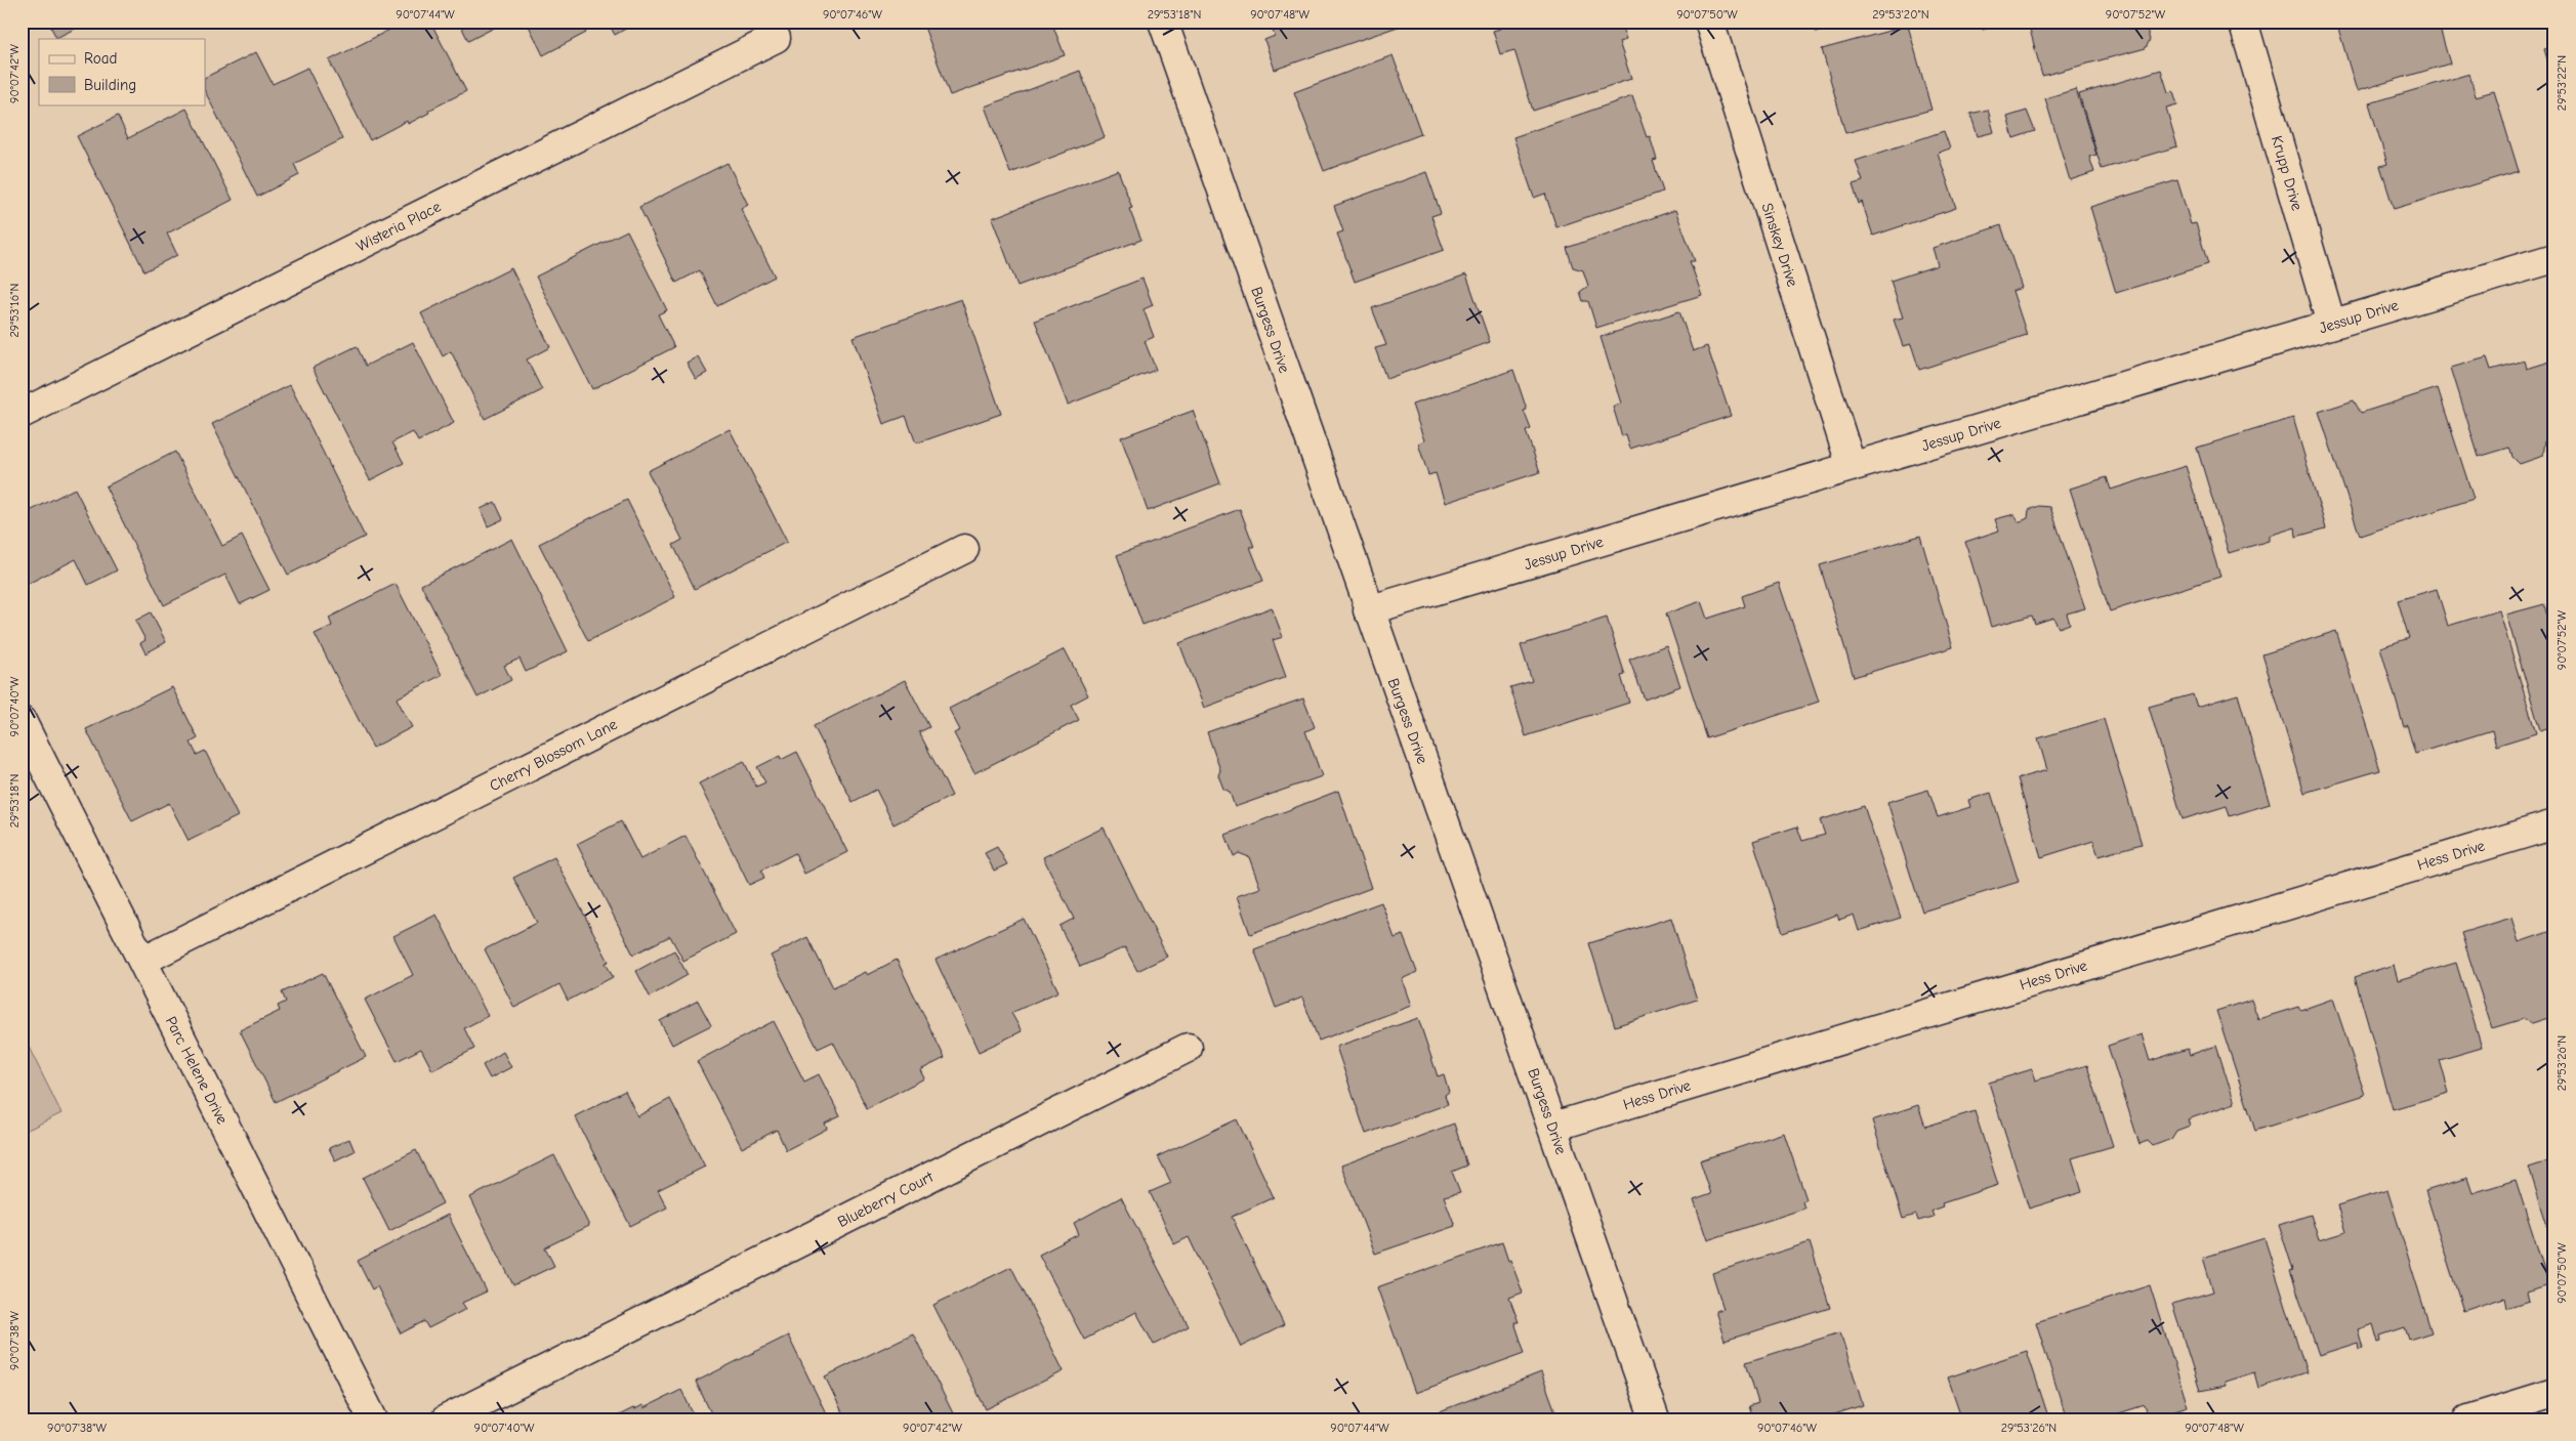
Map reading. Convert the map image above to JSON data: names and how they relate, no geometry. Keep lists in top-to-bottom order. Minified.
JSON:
{"streets":{"street":["Krupp Drive","Wisteria Place","Sinskey Drive","Jessup Drive","Burgess Drive","Cherry Blossom Lane","Hess Drive","Parc Helene Drive","Blueberry Court"]},"crossings":[["Krupp Drive","Jessup Drive"],["Sinskey Drive","Jessup Drive"],["Jessup Drive","Burgess Drive"],["Burgess Drive","Hess Drive"],["Cherry Blossom Lane","Parc Helene Drive"]],"legend":["Road","Building"],"coordinates":["90°07'44\"W","90°07'46\"W","29°53'18\"N","90°07'48\"W","90°07'50\"W","29°53'20\"N","90°07'52\"W","90°07'42\"W","29°53'22\"N","29°53'16\"N","90°07'40\"W","29°53'26\"N","90°07'38\"W"]}
